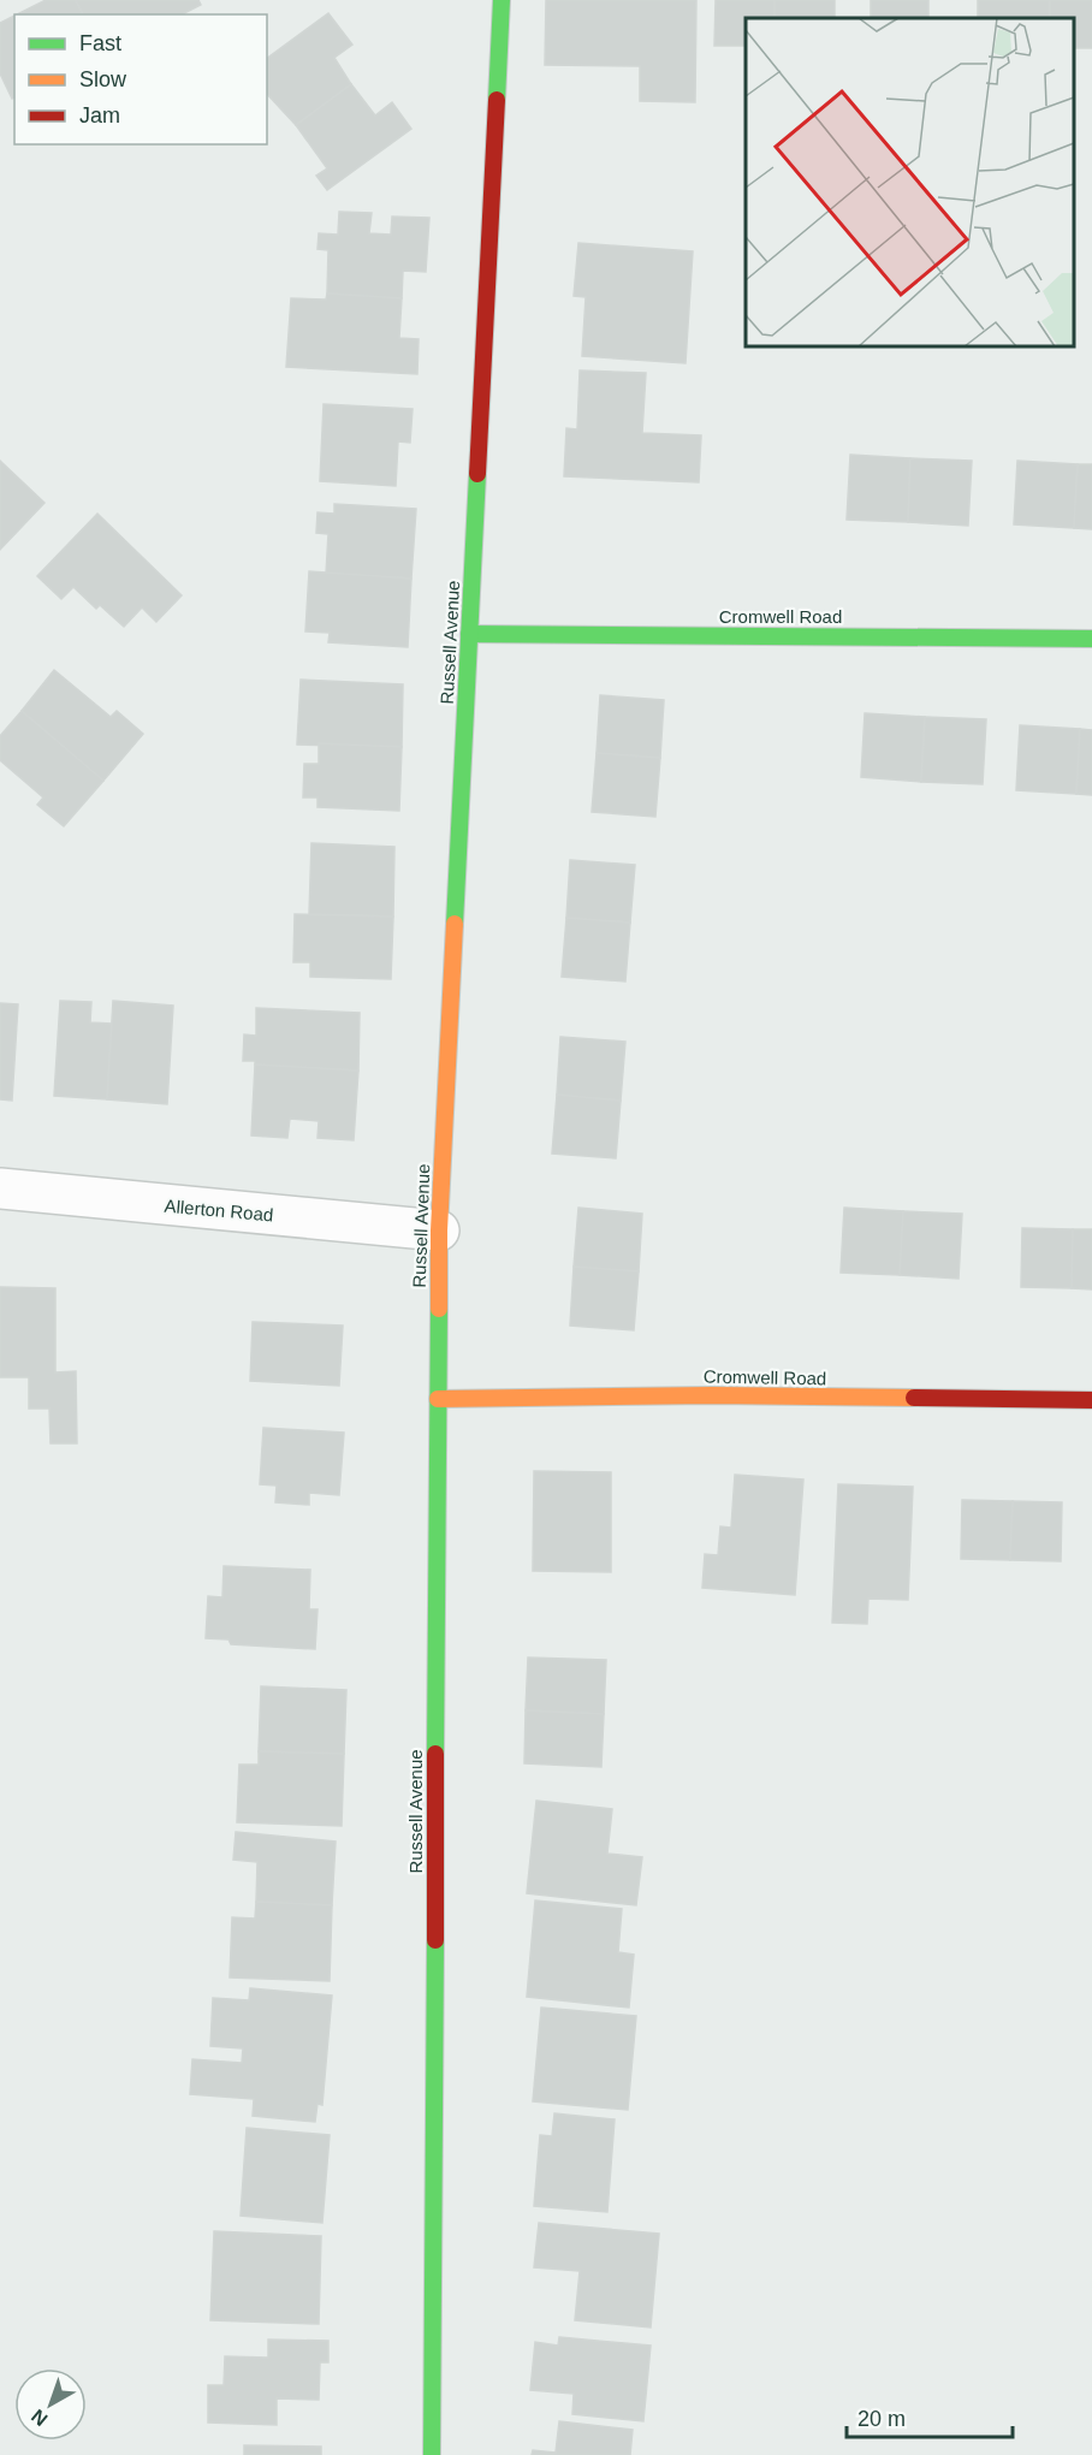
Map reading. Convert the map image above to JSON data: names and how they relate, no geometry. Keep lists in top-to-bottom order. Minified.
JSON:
{"streets":{"street":["Cromwell Road","Russell Avenue","Allerton Road"]},"crossings":[["Cromwell Road","Russell Avenue"],["Russell Avenue","Allerton Road"]],"legend":["Fast","Slow","Jam"],"scale_bar":"20 m","north":"bottom left"}
